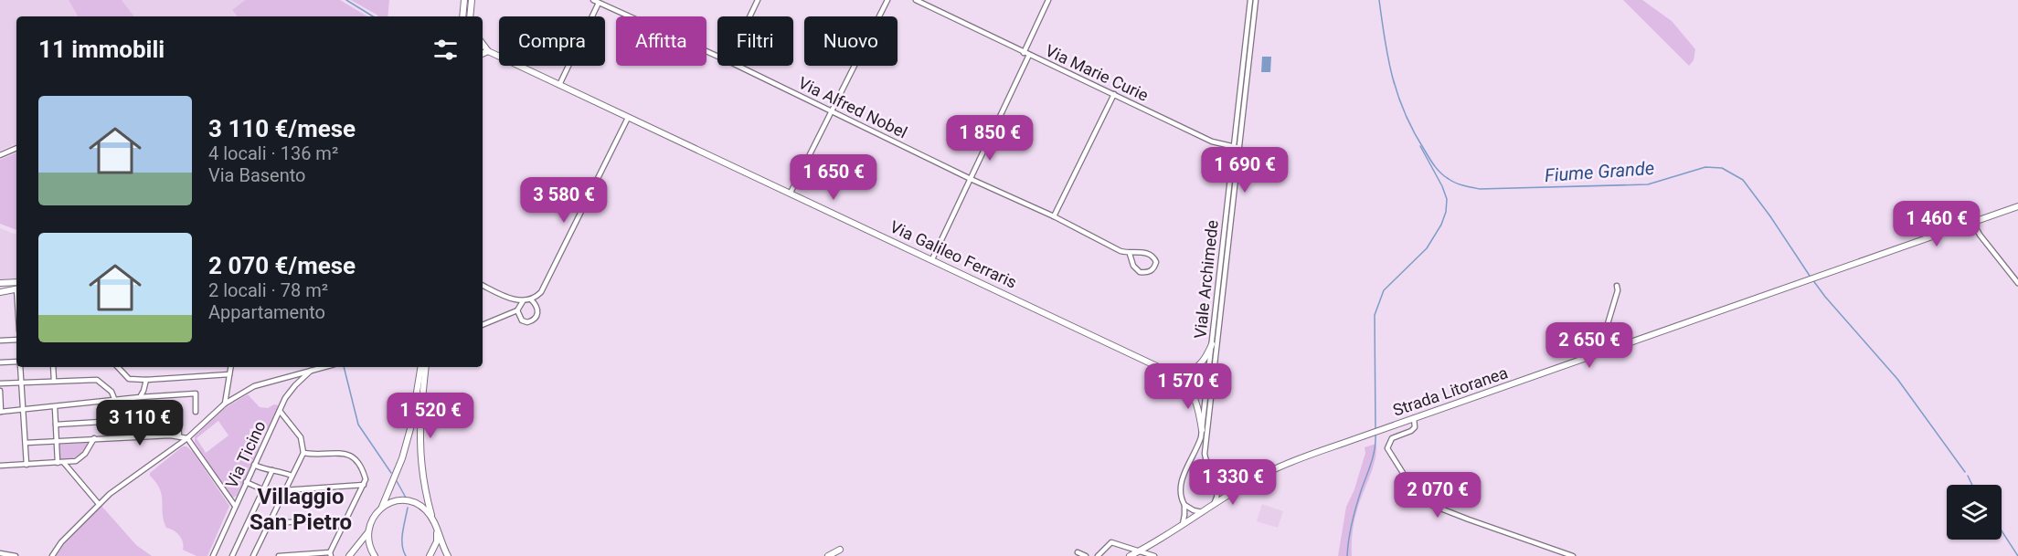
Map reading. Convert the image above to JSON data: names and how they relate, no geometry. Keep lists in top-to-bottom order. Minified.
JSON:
{"streets":{"street":["Via Marie Curie","Via Alfred Nobel","Via Galileo Ferraris","Viale Archimede","Strada Litoranea","Via Ticino"]},"crossings":[["Via Marie Curie","Viale Archimede"],["Via Galileo Ferraris","Viale Archimede"],["Viale Archimede","Strada Litoranea"]],"districts":["Villaggio San Pietro"],"water":["Fiume Grande"],"page":{"chip":["Compra","Affitta","Filtri","Nuovo"],"heading":"11 immobili","list":[{"name":"3 110 €/mese","note":"4 locali · 136 m² · Via Basento"},{"name":"2 070 €/mese","note":"2 locali · 78 m² · Appartamento"}],"price":["1 850 €","1 690 €","1 650 €","3 580 €","1 460 €","2 650 €","1 570 €","1 520 €","3 110 €","1 330 €","2 070 €"]}}
